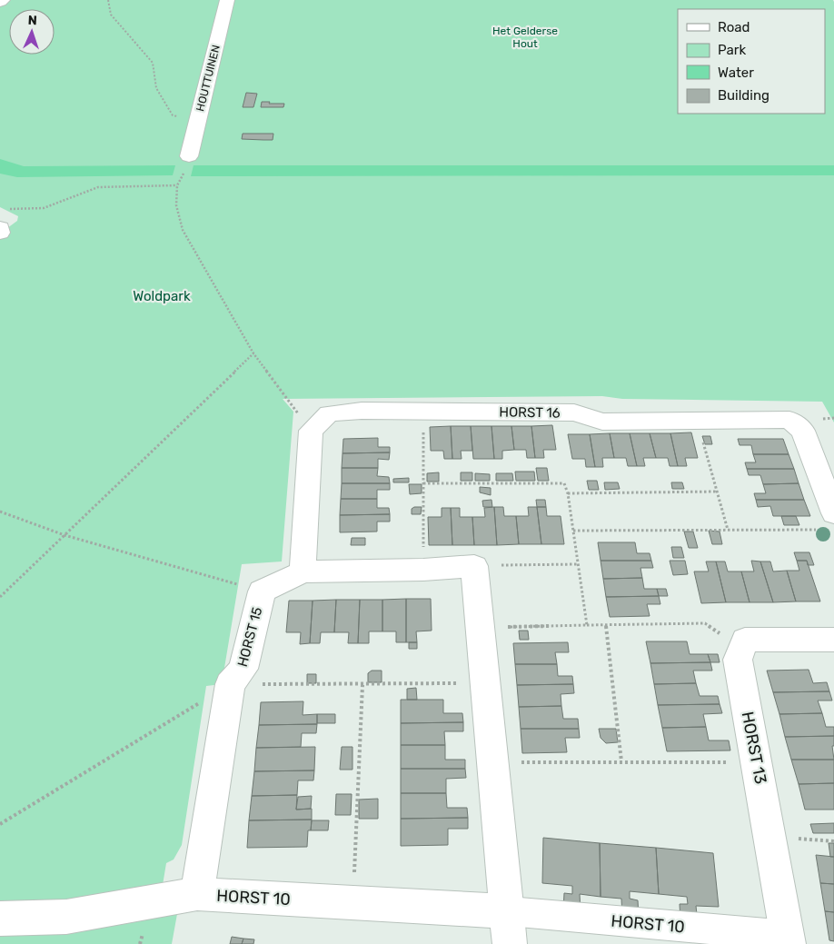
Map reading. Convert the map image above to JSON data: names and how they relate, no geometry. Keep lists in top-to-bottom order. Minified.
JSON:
{"streets":{"street":["HOUTTUINEN","HORST 16","HORST 15","HORST 13","HORST 10"]},"crossings":[["HORST 15","HORST 10"],["HORST 13","HORST 10"]],"parks":["Het Gelderse Hout","Woldpark"],"legend":["Road","Park","Water","Building"],"north":"top"}
